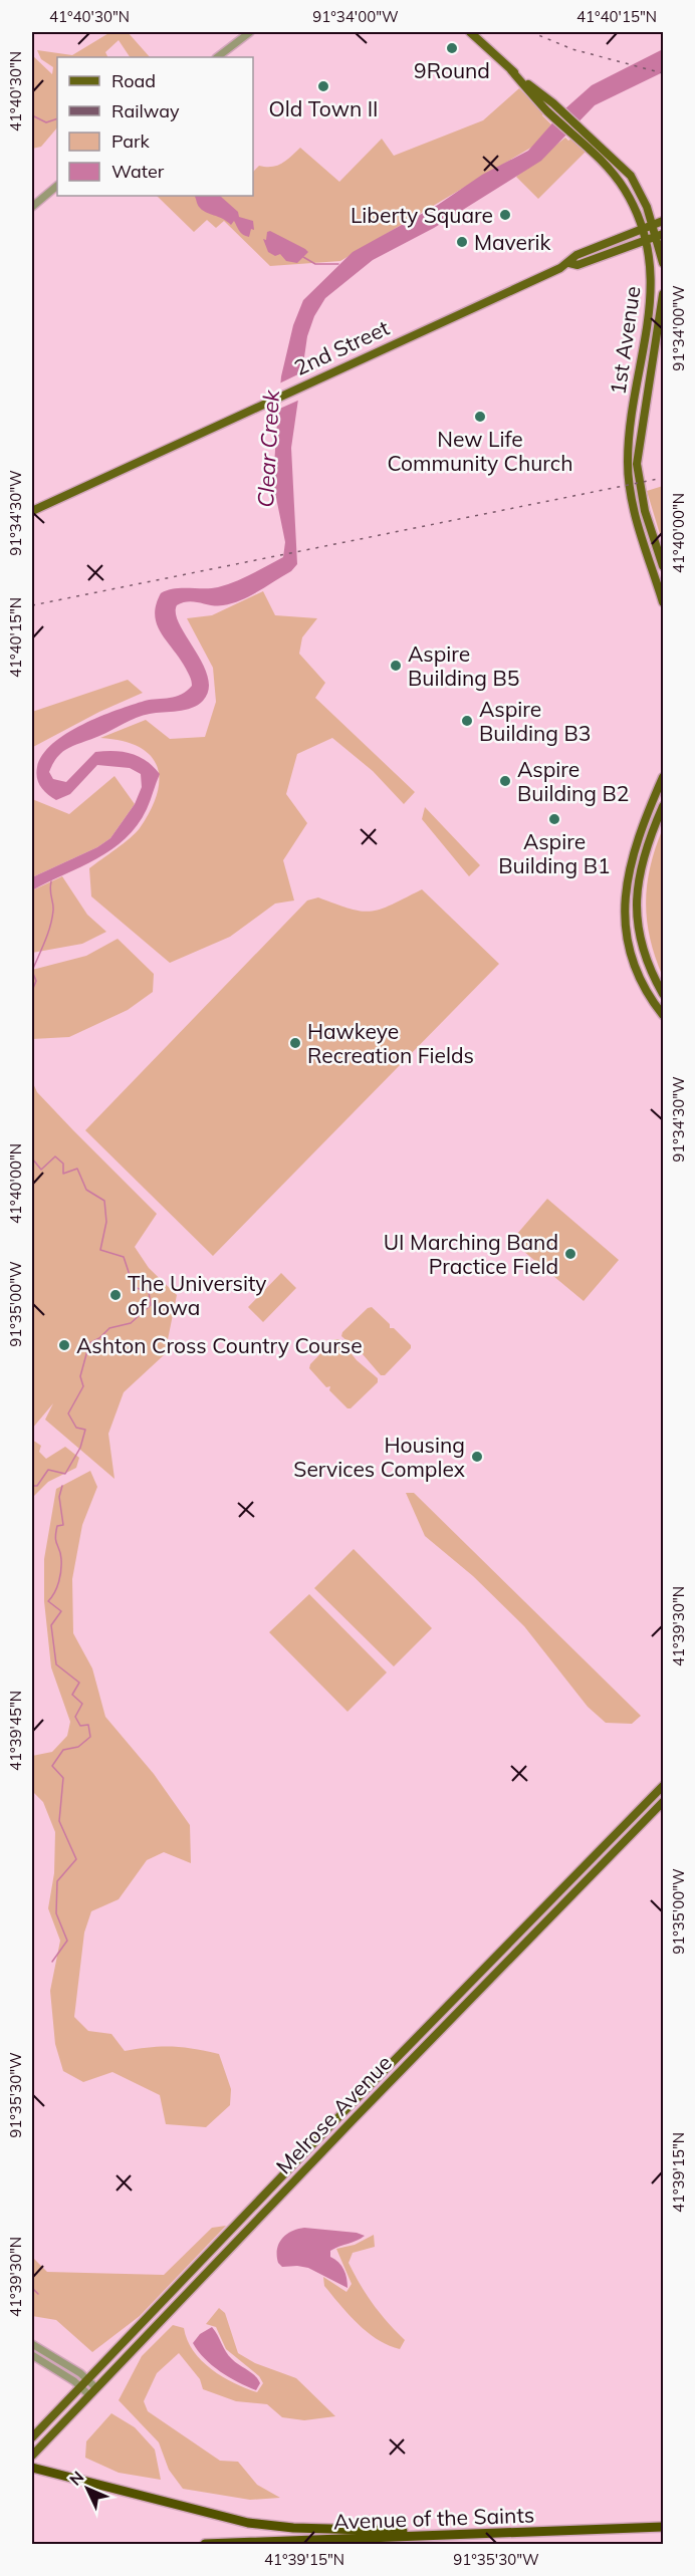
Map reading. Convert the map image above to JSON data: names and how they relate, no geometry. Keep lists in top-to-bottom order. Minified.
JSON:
{"streets":{"highway":["Avenue of the Saints"],"main road":["1st Avenue","2nd Street","Melrose Avenue"]},"crossings":[["1st Avenue","2nd Street"]],"water":["Clear Creek"],"places":["9Round","Old Town II","Liberty Square","Maverik","New Life Community Church","Aspire Building B5","Aspire Building B3","Aspire Building B2","Aspire Building B1","Hawkeye Recreation Fields","UI Marching Band Practice Field","The University of Iowa","Ashton Cross Country Course","Housing Services Complex"],"legend":["Road","Railway","Park","Water"],"north":"top left","coordinates":["41°40'30\"N","91°34'00\"W","41°40'15\"N","91°34'30\"W","41°40'00\"N","91°35'00\"W","41°39'30\"N","41°39'45\"N","91°35'30\"W","41°39'15\"N"]}
